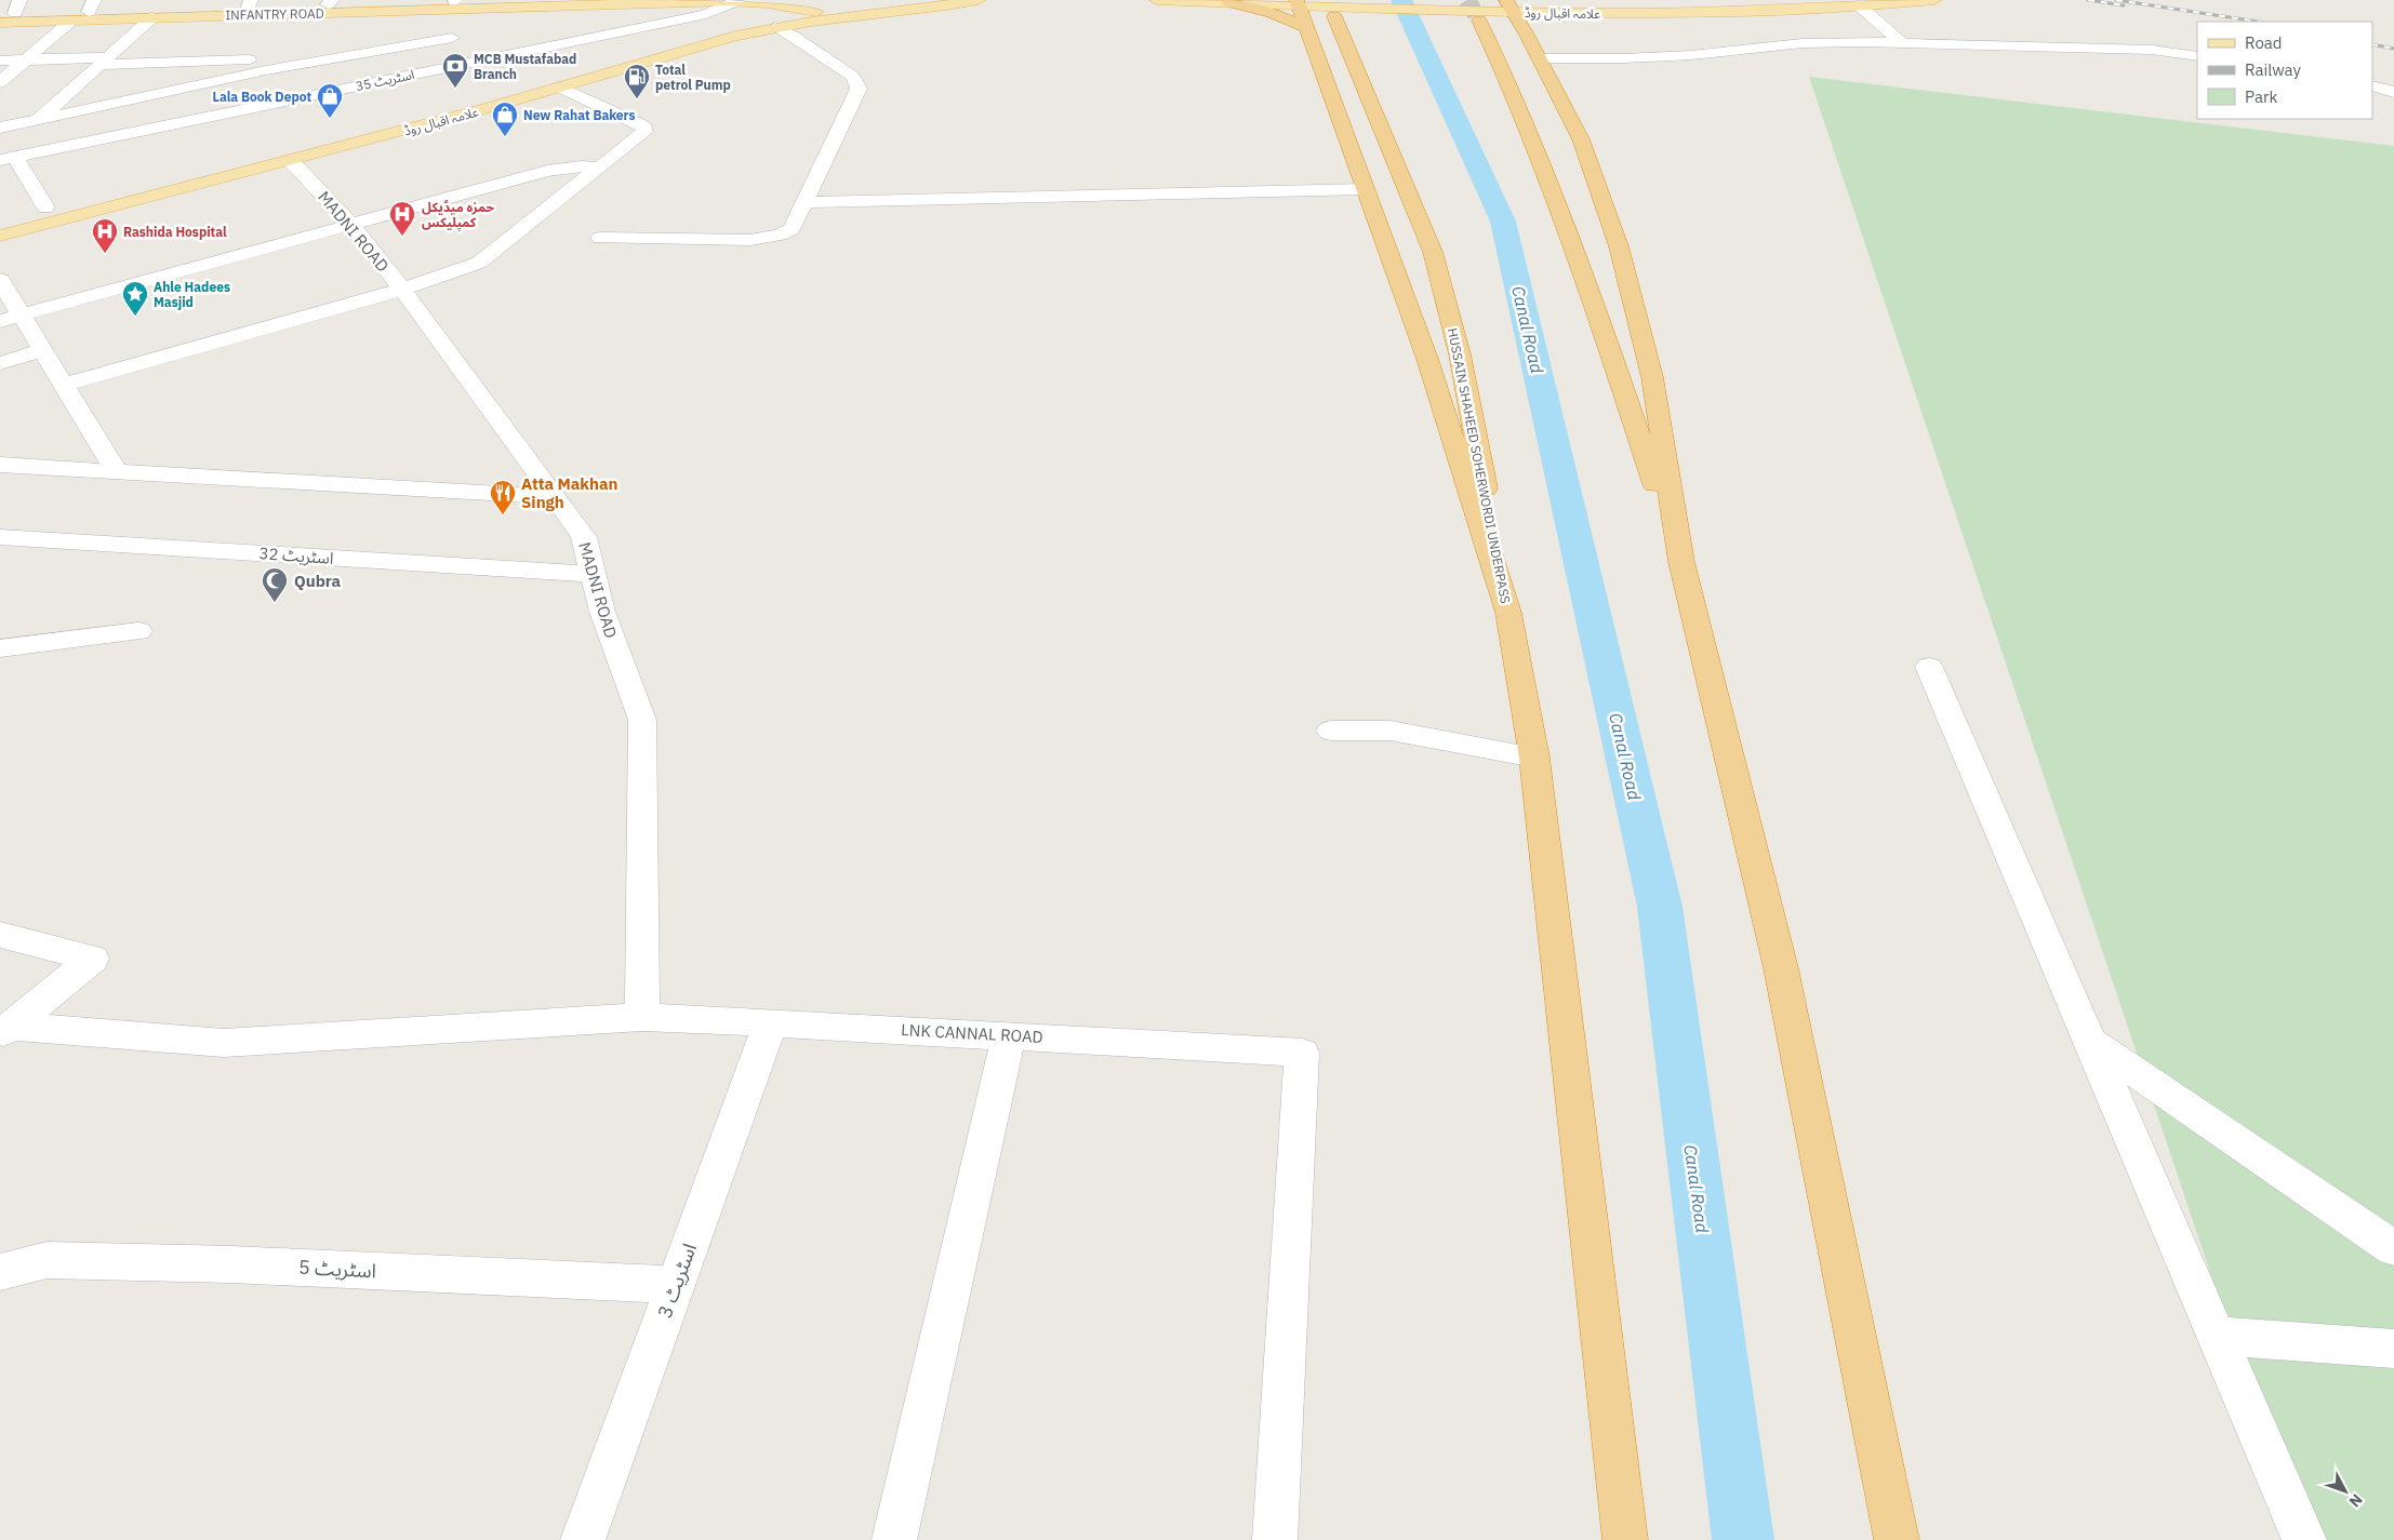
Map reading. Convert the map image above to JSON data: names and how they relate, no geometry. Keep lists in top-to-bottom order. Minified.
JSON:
{"streets":{"highway":["HUSSAIN SHAHEED SOHERWORDI UNDERPASS"],"main road":["علامہ اقبال روڈ","INFANTRY ROAD"],"street":["اسٹریٹ 35","MADNI ROAD","اسٹریٹ 32","LNK CANNAL ROAD","اسٹریٹ 5","اسٹریٹ 3"]},"crossings":[["علامہ اقبال روڈ","INFANTRY ROAD"],["علامہ اقبال روڈ","MADNI ROAD"],["INFANTRY ROAD","اسٹریٹ 35"],["MADNI ROAD","اسٹریٹ 32"],["MADNI ROAD","LNK CANNAL ROAD"],["LNK CANNAL ROAD","اسٹریٹ 3"],["اسٹریٹ 5","اسٹریٹ 3"]],"water":["Canal Road"],"places":{"bank":["MCB Mustafabad Branch"],"fuel station":["Total petrol Pump"],"shop":["Lala Book Depot","New Rahat Bakers"],"hospital":["حمزہ میڈیکل کمپلیکس","Rashida Hospital"],"place":["Ahle Hadees Masjid"],"restaurant":["Atta Makhan Singh"],"mosque":["Qubra"]},"legend":["Road","Railway","Park"],"north":"bottom right"}
